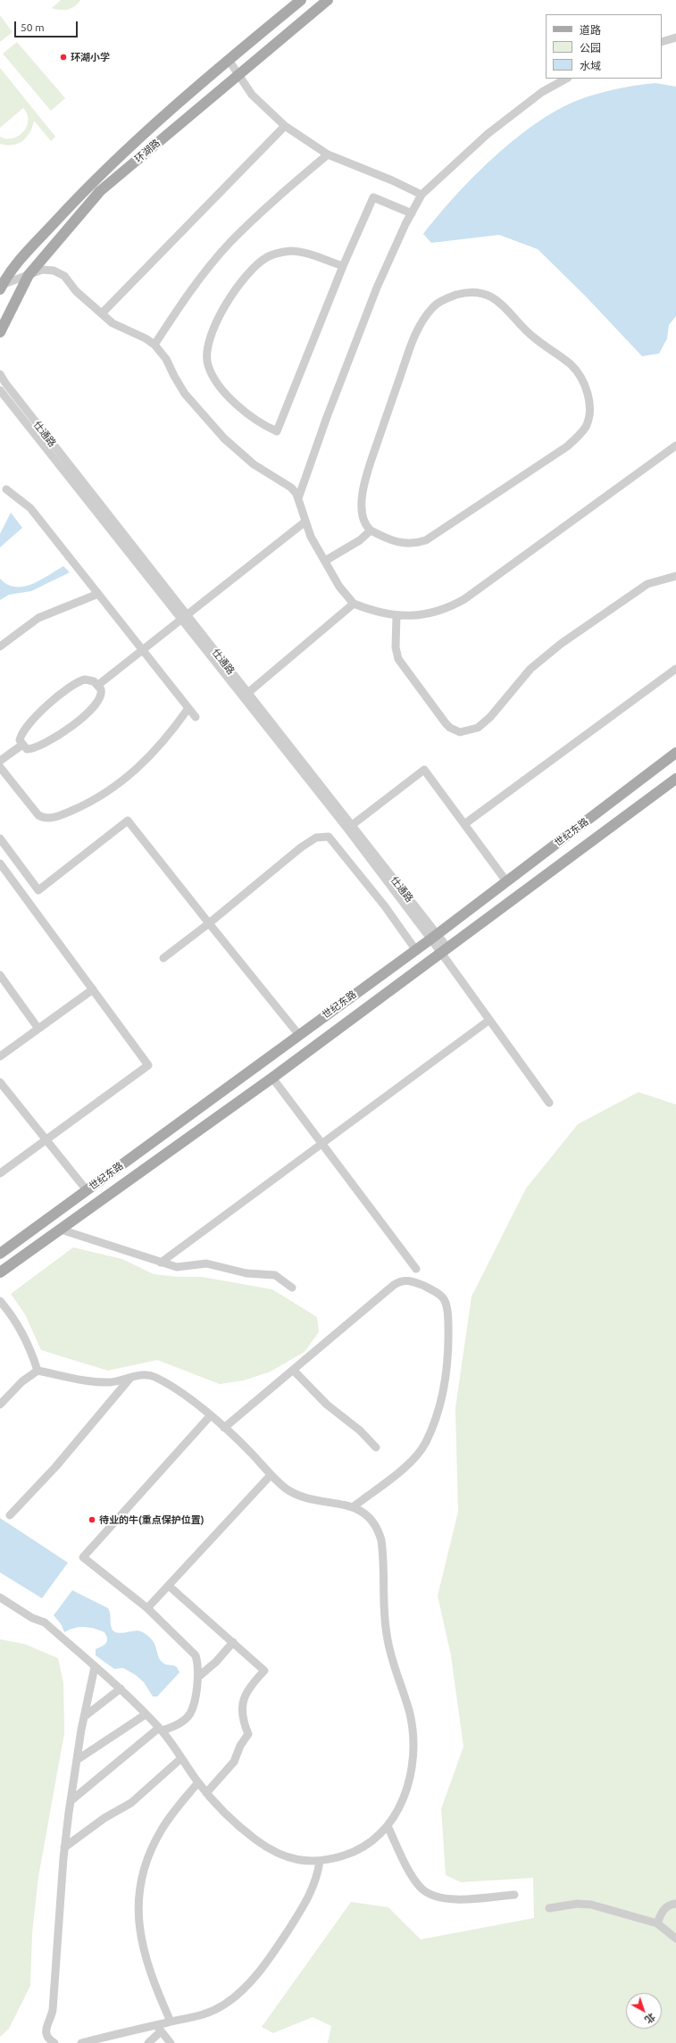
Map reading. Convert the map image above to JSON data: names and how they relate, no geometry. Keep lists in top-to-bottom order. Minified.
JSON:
{"streets":{"main road":["环湖路","世纪东路"],"street":["仕通路"]},"crossings":[["仕通路","世纪东路"]],"places":["环湖小学","待业的牛(重点保护位置)"],"legend":["道路","公园","水域"],"scale_bar":"50 m","north":"bottom right"}
